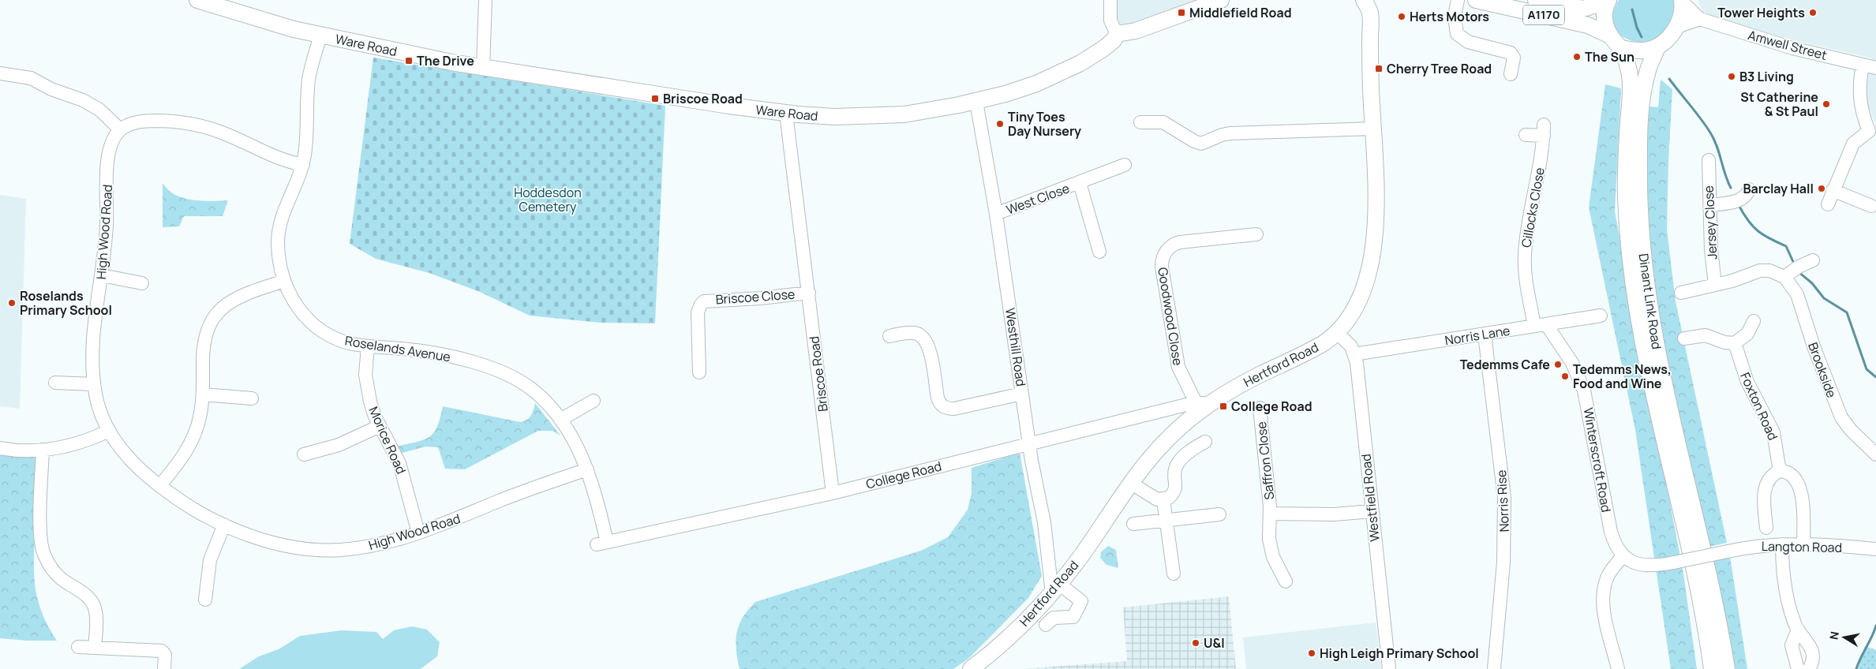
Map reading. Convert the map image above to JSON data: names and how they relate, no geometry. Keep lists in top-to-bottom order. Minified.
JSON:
{"streets":{"main road":["A1170","Ware Road","Dinant Link Road","Hertford Road"],"street":["Amwell Street","West Close","Cillocks Close","Jersey Close","High Wood Road","Briscoe Close","Goodwood Close","Norris Lane","Westhill Road","Roselands Avenue","Brookside","Briscoe Road","Foxton Road","Morice Road","Winterscroft Road","Saffron Close","College Road","Westfield Road","Norris Rise","Langton Road"]},"crossings":[["A1170","Dinant Link Road"],["Ware Road","Westhill Road"],["Ware Road","Roselands Avenue"],["Ware Road","Briscoe Road"],["West Close","Westhill Road"],["Cillocks Close","Norris Lane"],["Cillocks Close","Winterscroft Road"],["High Wood Road","Roselands Avenue"],["High Wood Road","Morice Road"],["Briscoe Close","Briscoe Road"],["Goodwood Close","Hertford Road"],["Goodwood Close","College Road"],["Norris Lane","Winterscroft Road"],["Norris Lane","Westfield Road"],["Norris Lane","Norris Rise"],["Westhill Road","Hertford Road"],["Westhill Road","College Road"],["Roselands Avenue","Morice Road"],["Roselands Avenue","College Road"],["Hertford Road","College Road"],["Hertford Road","Westfield Road"],["Briscoe Road","College Road"],["Winterscroft Road","Langton Road"],["Saffron Close","Westfield Road"]],"parks":["Hoddesdon Cemetery"],"places":{"transit":["Middlefield Road","The Drive","Cherry Tree Road","Briscoe Road","College Road"],"other":["Tower Heights","Herts Motors","The Sun","B3 Living","St Catherine & St Paul","Tiny Toes Day Nursery","Barclay Hall","Roselands Primary School","Tedemms Cafe","Tedemms News, Food and Wine","U&I","High Leigh Primary School"]},"north":"left"}
